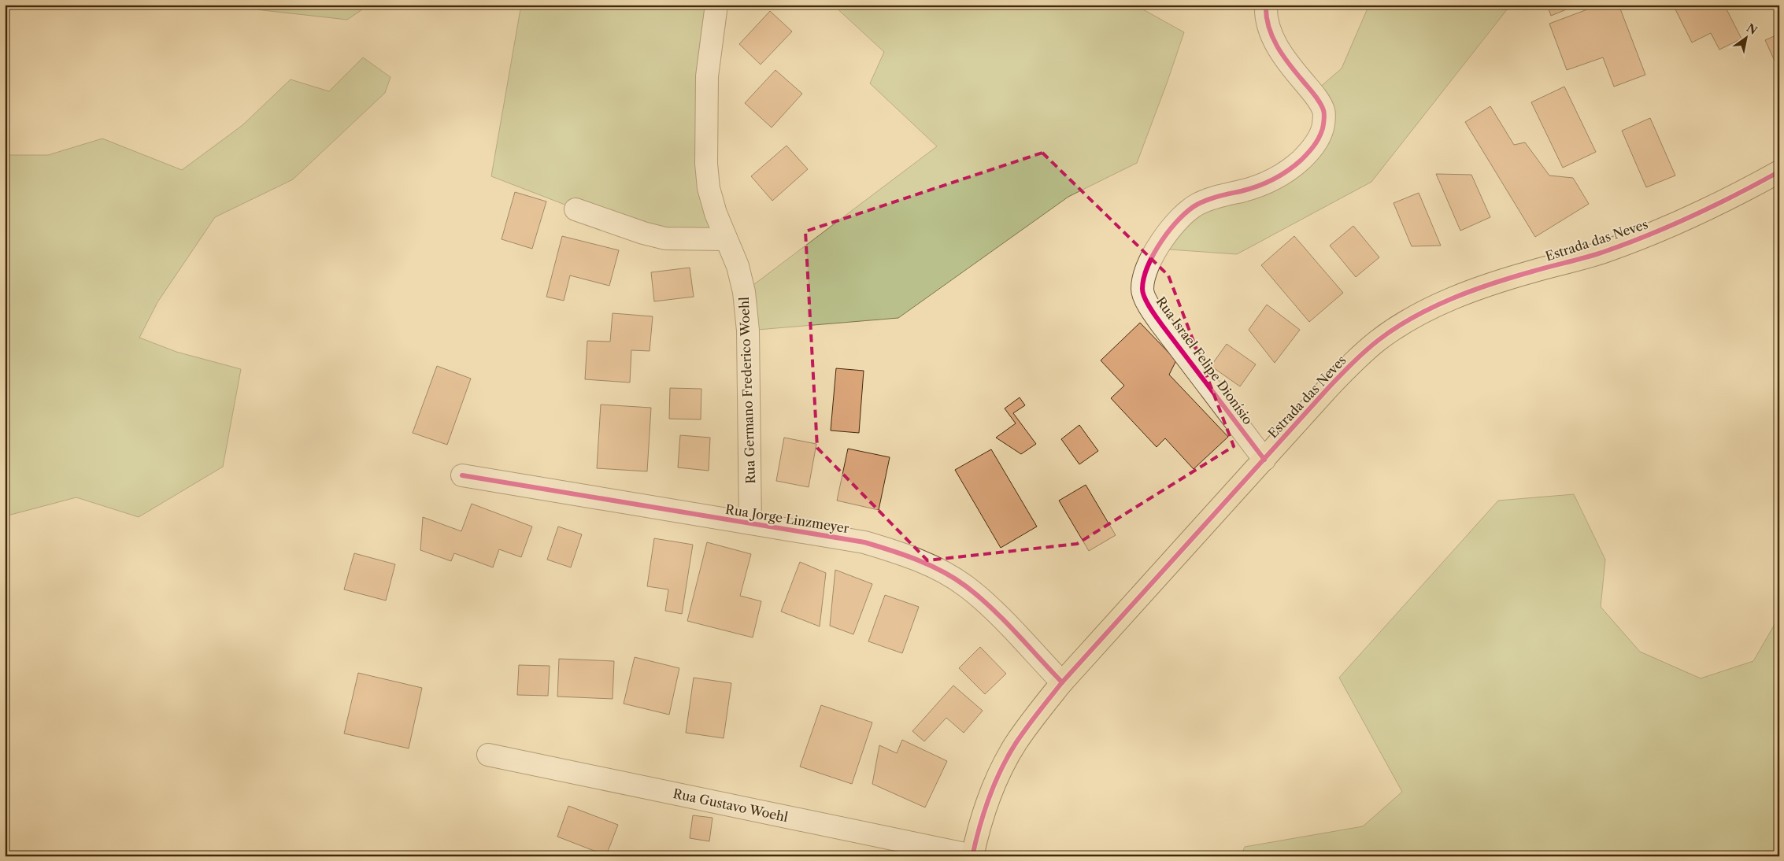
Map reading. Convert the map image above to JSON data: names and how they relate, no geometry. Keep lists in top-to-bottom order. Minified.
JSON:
{"streets":{"main road":["Estrada das Neves"],"street":["Rua Israel Felipe Dionísio","Rua Germano Frederico Woehl","Rua Jorge Linzmeyer","Rua Gustavo Woehl"]},"crossings":[["Estrada das Neves","Rua Israel Felipe Dionísio"],["Estrada das Neves","Rua Jorge Linzmeyer"],["Estrada das Neves","Rua Gustavo Woehl"],["Rua Germano Frederico Woehl","Rua Jorge Linzmeyer"]],"north":"top right"}
